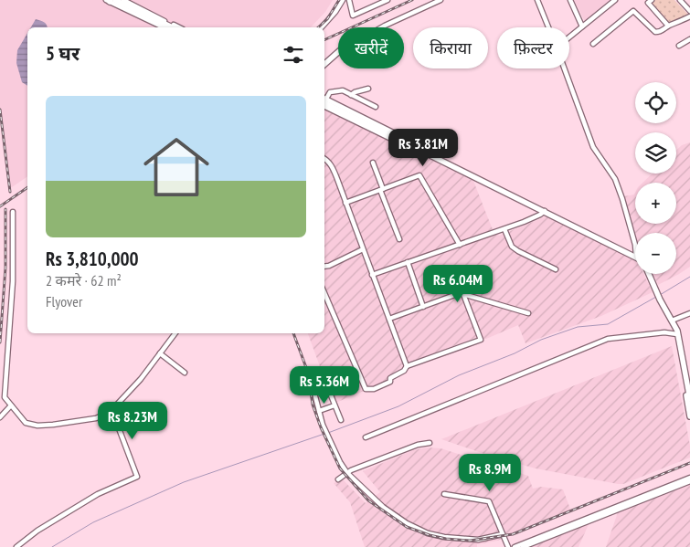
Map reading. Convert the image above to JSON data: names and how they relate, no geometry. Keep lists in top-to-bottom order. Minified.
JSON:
{"page":{"chip":["खरीदें","किराया","फ़िल्टर"],"heading":"5 घर","map_buttons":["+","−"],"list":[{"name":"Rs 3,810,000","note":"2 कमरे · 62 m² · Flyover"}],"price":["Rs 3.81M","Rs 6.04M","Rs 5.36M","Rs 8.23M","Rs 8.9M"]}}
